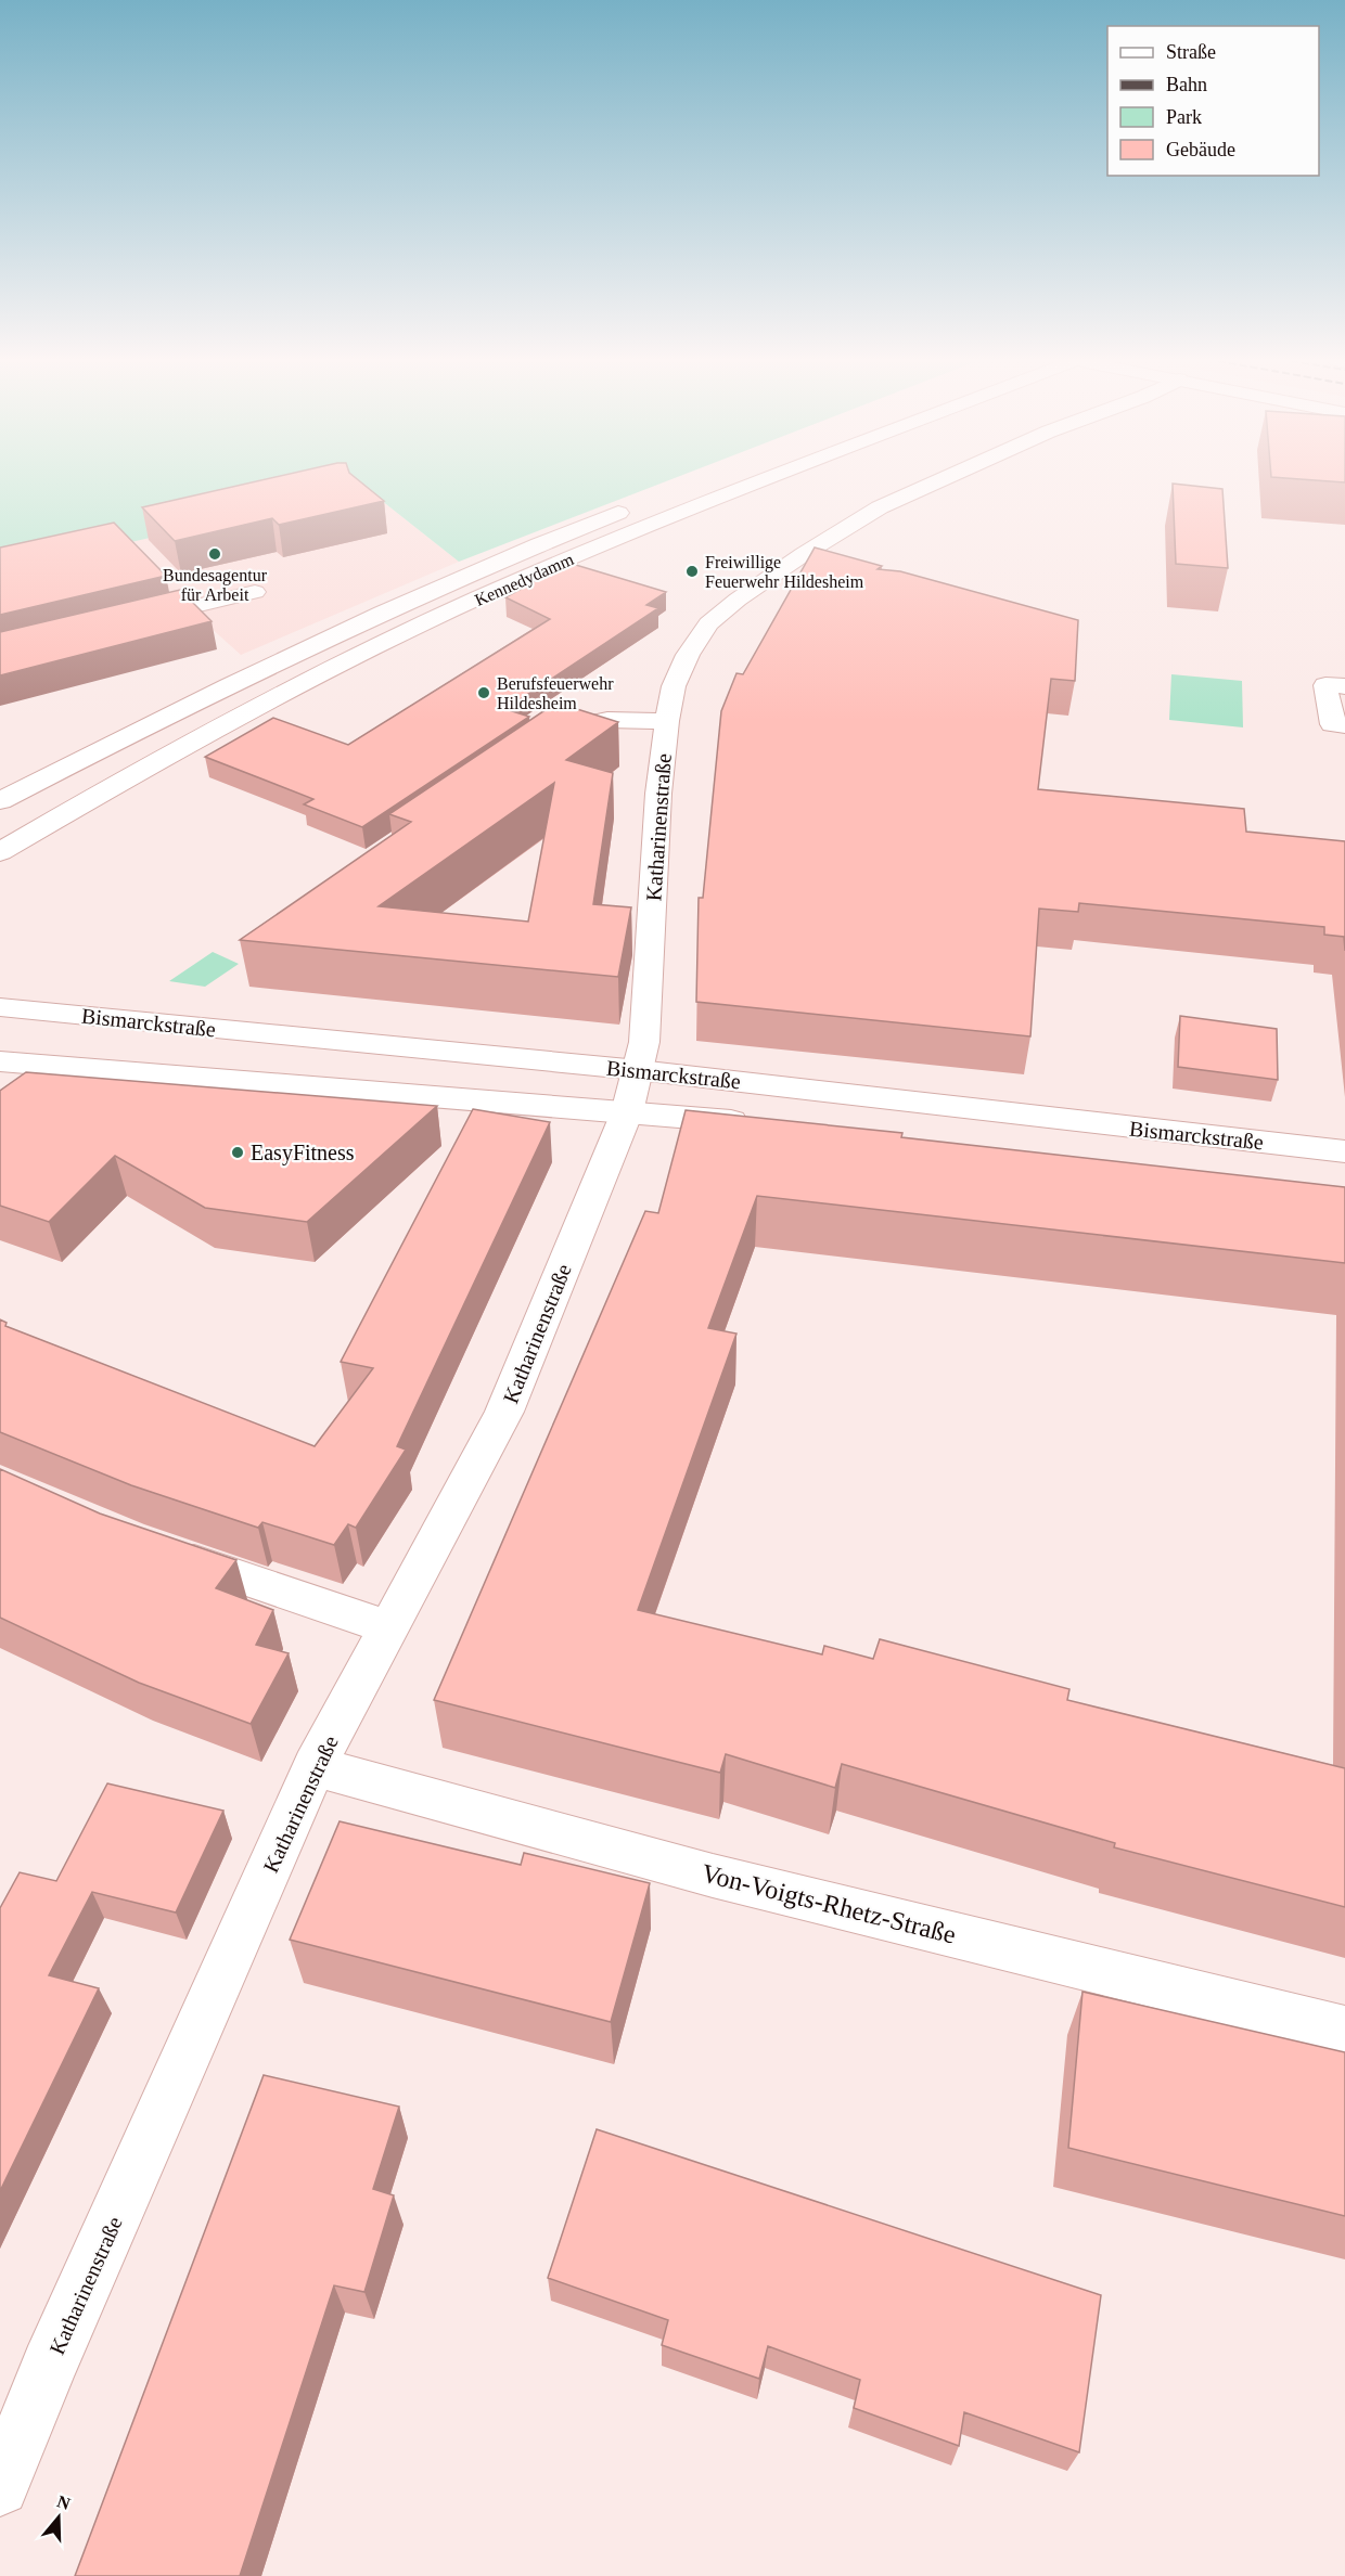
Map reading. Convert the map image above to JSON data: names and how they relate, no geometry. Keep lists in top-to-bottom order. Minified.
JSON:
{"streets":{"main road":["Kennedydamm","Katharinenstraße","Bismarckstraße","Von-Voigts-Rhetz-Straße"]},"crossings":[["Katharinenstraße","Bismarckstraße"],["Katharinenstraße","Von-Voigts-Rhetz-Straße"]],"places":["Bundesagentur für Arbeit","Freiwillige Feuerwehr Hildesheim","Berufsfeuerwehr Hildesheim","EasyFitness"],"legend":["Straße","Bahn","Park","Gebäude"],"north":"top"}
